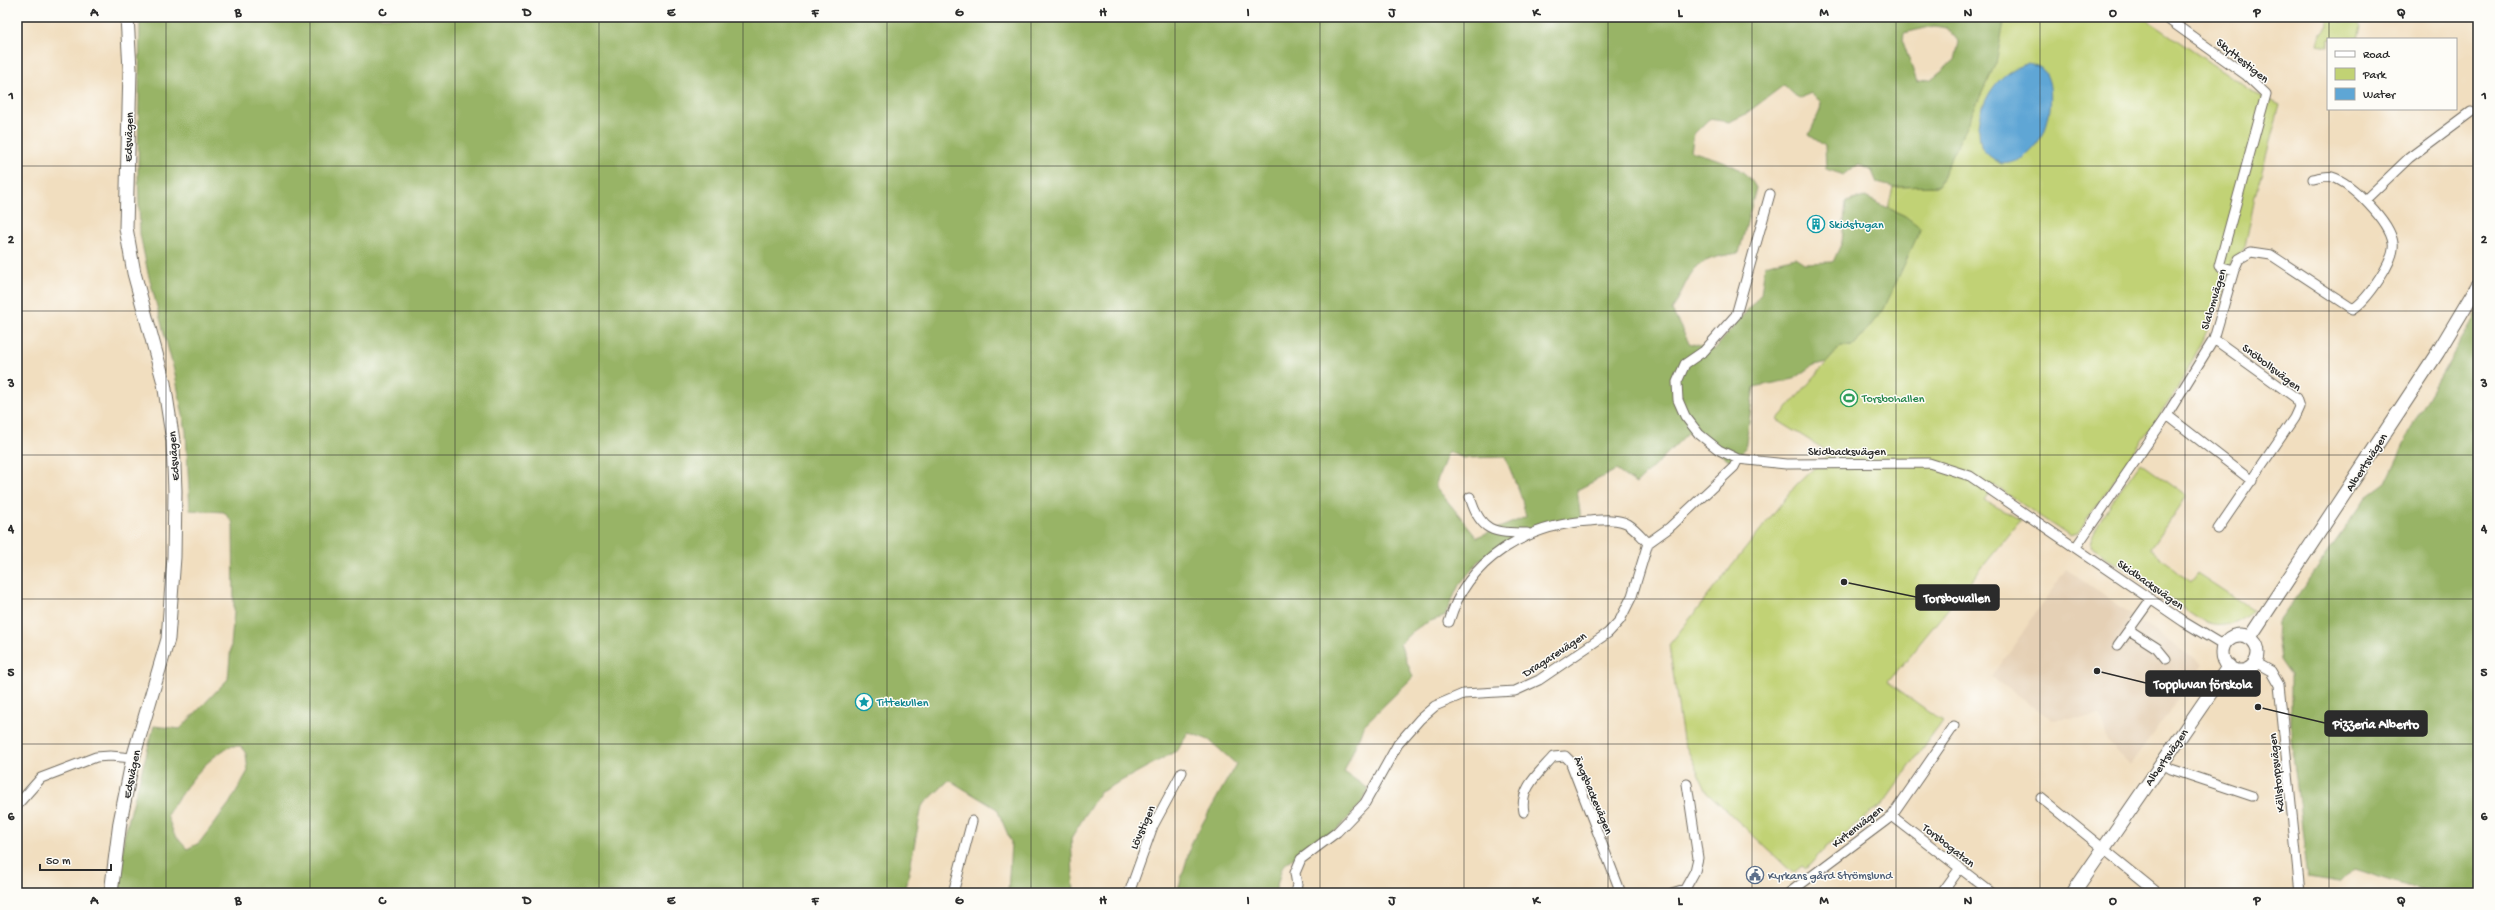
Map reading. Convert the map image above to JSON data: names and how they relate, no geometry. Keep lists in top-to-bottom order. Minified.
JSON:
{"streets":{"street":["Skyttestigen","Edsvägen","Slalomvägen","Snöbollsvägen","Skidbacksvägen","Albertsvägen","Dragarevägen","Källstorpsvägen","Ängsbackevägen","Kirtenvägen","Lövstigen","Torsbogatan"]},"crossings":[["Skyttestigen","Slalomvägen"],["Slalomvägen","Snöbollsvägen"],["Slalomvägen","Skidbacksvägen"],["Skidbacksvägen","Albertsvägen"],["Skidbacksvägen","Källstorpsvägen"],["Albertsvägen","Källstorpsvägen"],["Kirtenvägen","Torsbogatan"]],"places":{"building":["Skidstugan"],"sports":["Torsbohallen"],"other":["Torsbovallen","Toppluvan förskola","Pizzeria Alberto"],"place":["Tittekullen"],"public building":["Kyrkans gård Strömslund"]},"legend":["Road","Park","Water"],"scale_bar":"50 m","grid":{"columns":["A","B","C","D","E","F","G","H","I","J","K","L","M","N","O","P","Q"],"rows":["1","2","3","4","5","6"]}}
